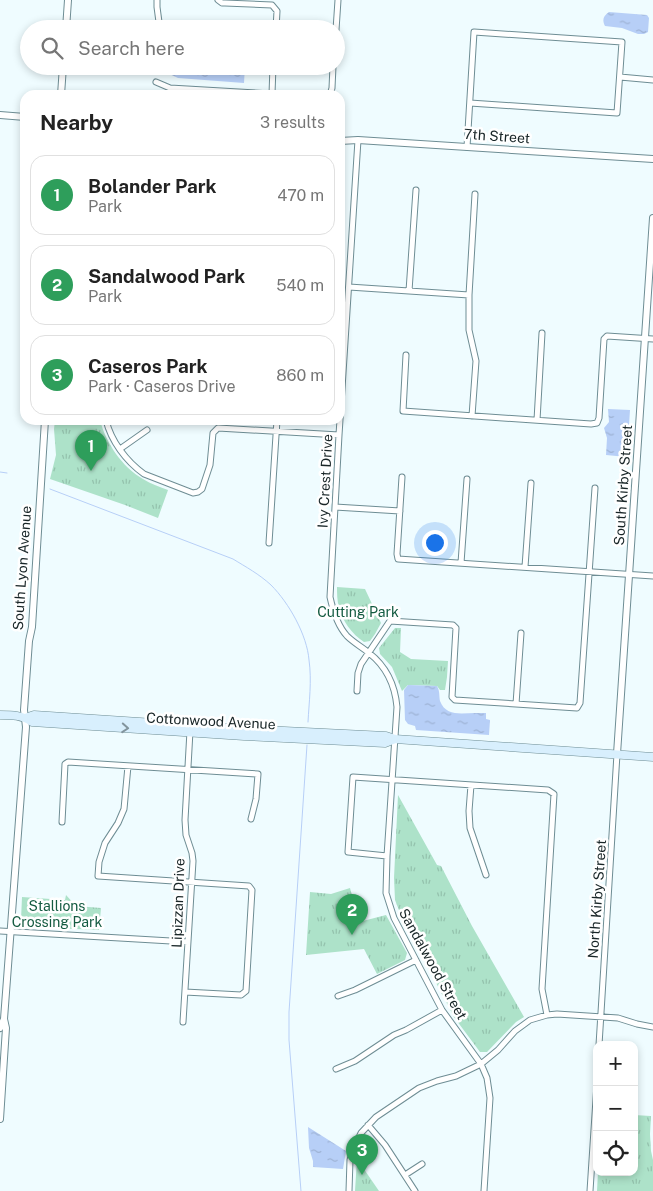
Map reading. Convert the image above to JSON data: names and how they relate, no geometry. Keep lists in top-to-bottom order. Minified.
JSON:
{"streets":{"main road":["Cottonwood Avenue"],"street":["7th Street","Ivy Crest Drive","South Kirby Street","South Lyon Avenue","North Kirby Street","Lipizzan Drive","Sandalwood Street"]},"crossings":[["7th Street","Ivy Crest Drive"],["Ivy Crest Drive","Cottonwood Avenue"],["Ivy Crest Drive","Sandalwood Street"],["South Kirby Street","Cottonwood Avenue"],["South Kirby Street","North Kirby Street"],["South Lyon Avenue","Cottonwood Avenue"],["Cottonwood Avenue","North Kirby Street"],["Cottonwood Avenue","Lipizzan Drive"],["Cottonwood Avenue","Sandalwood Street"]],"parks":["Cutting Park","Stallions Crossing Park"],"page":{"search":"Search here","heading":["Nearby","3 results"],"list":[{"mark":"1","name":"Bolander Park","note":"Park","value":"470 m"},{"mark":"2","name":"Sandalwood Park","note":"Park","value":"540 m"},{"mark":"3","name":"Caseros Park","note":"Park · Caseros Drive","value":"860 m"}],"pins":["1","2","3"],"map_buttons":["+","−"]}}
